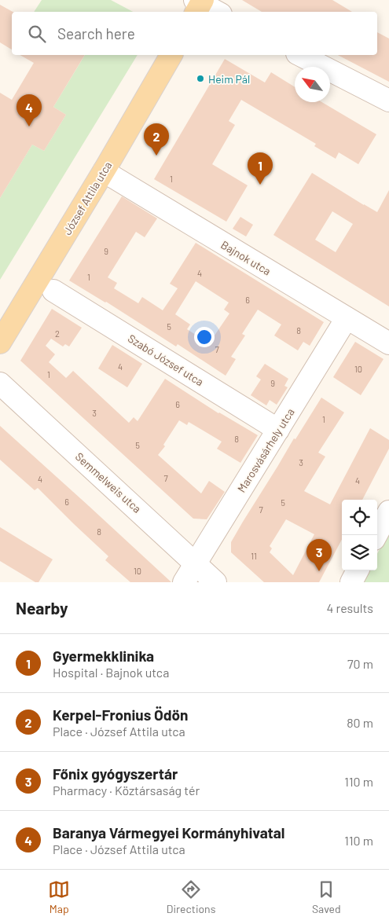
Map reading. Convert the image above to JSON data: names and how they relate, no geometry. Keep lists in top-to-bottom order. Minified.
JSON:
{"streets":{"main road":["József Attila utca"],"street":["Bajnok utca","Szabó József utca","Marosvásárhely utca","Semmelweis utca"]},"crossings":[["József Attila utca","Bajnok utca"],["Bajnok utca","Marosvásárhely utca"],["Szabó József utca","Marosvásárhely utca"],["Marosvásárhely utca","Semmelweis utca"]],"places":["Heim Pál"],"house_numbers":["1","9","4","1","6","5","8","2","7","4","10","1","9","6","3","1","8","5","3","7","4","4","6","5","7","8","11","10"],"north":"top left","page":{"search":"Search here","pins":["4","2","1","3"],"heading":["Nearby","4 results"],"list":[{"mark":"1","name":"Gyermekklinika","note":"Hospital · Bajnok utca","value":"70 m"},{"mark":"2","name":"Kerpel-Fronius Ödön","note":"Place · József Attila utca","value":"80 m"},{"mark":"3","name":"Főnix gyógyszertár","note":"Pharmacy · Köztársaság tér","value":"110 m"},{"mark":"4","name":"Baranya Vármegyei Kormányhivatal","note":"Place · József Attila utca","value":"110 m"}],"nav":["Map","Directions","Saved"]}}
